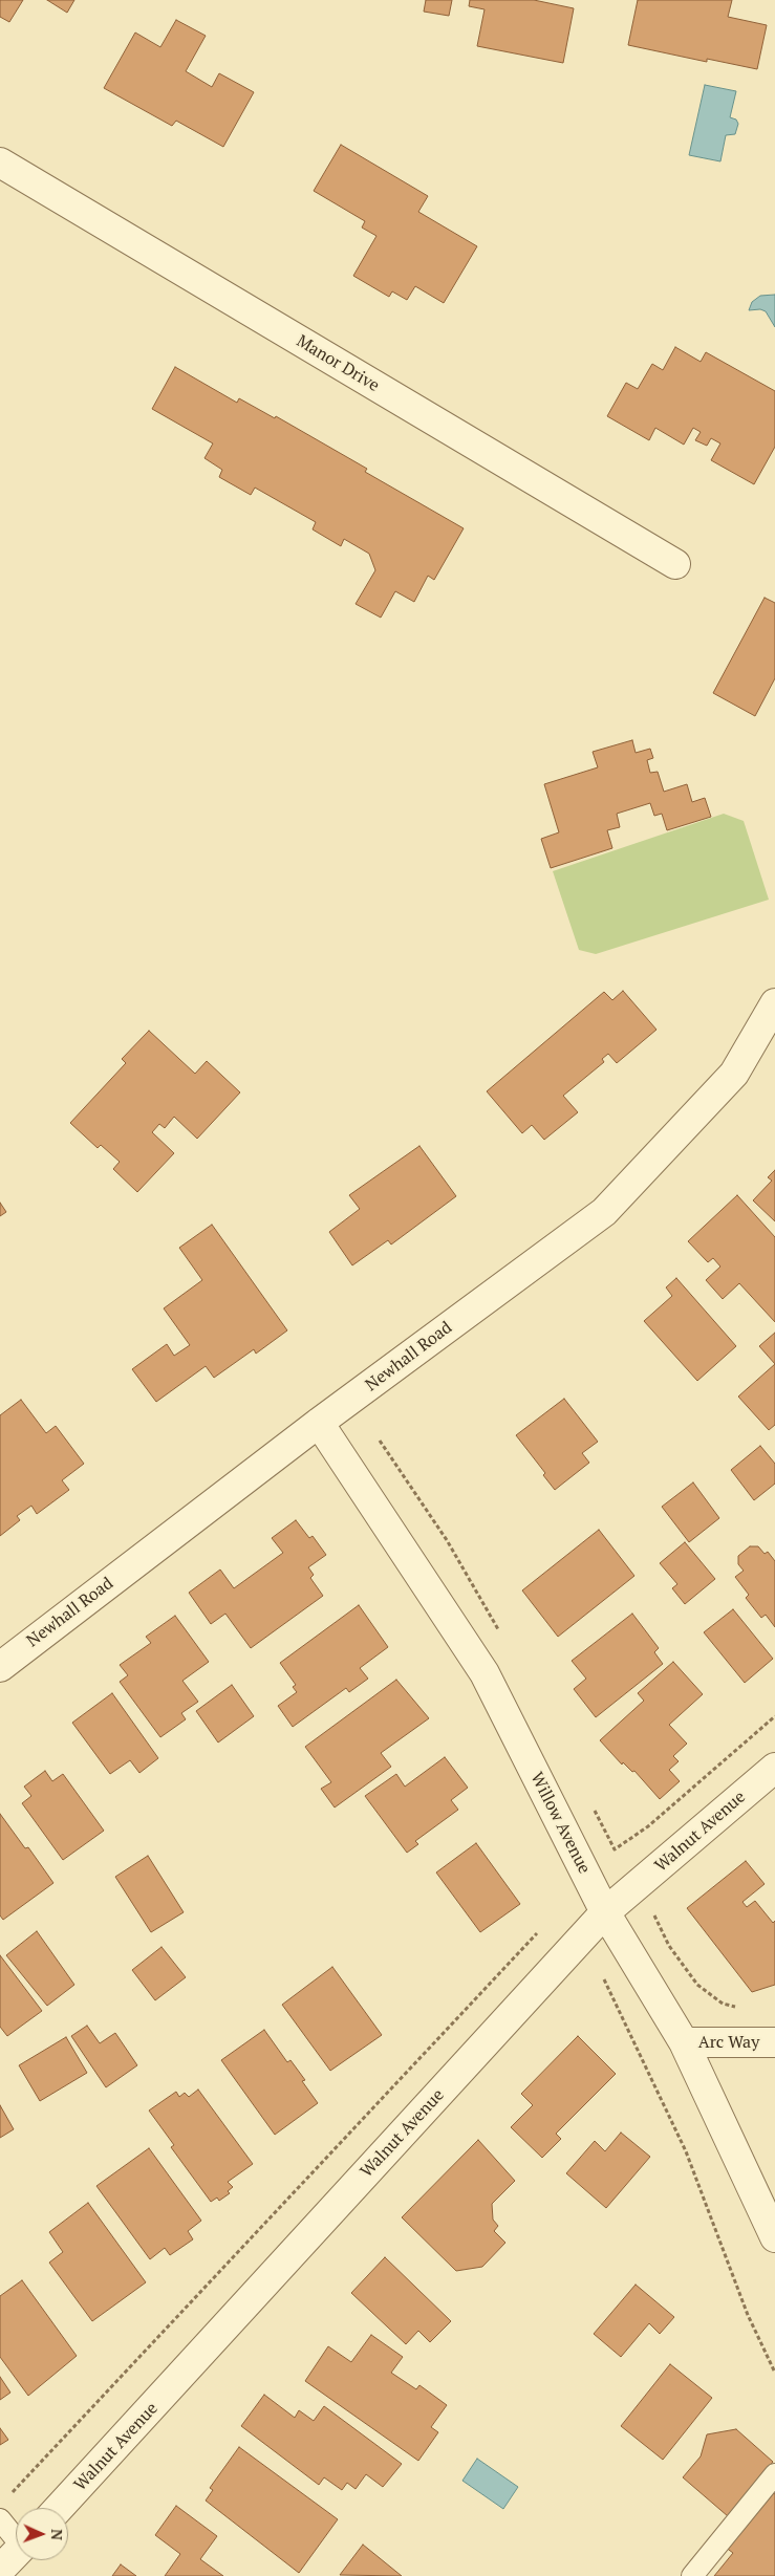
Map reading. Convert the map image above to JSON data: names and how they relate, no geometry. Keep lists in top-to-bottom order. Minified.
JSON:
{"streets":{"street":["Manor Drive","Newhall Road","Willow Avenue","Walnut Avenue","Arc Way"]},"crossings":[["Newhall Road","Willow Avenue"],["Willow Avenue","Walnut Avenue"],["Willow Avenue","Arc Way"]],"north":"right"}
